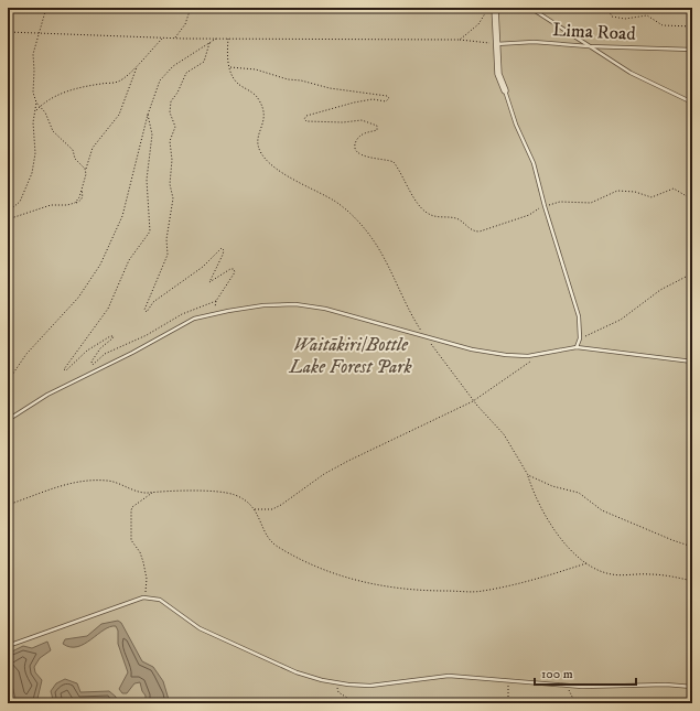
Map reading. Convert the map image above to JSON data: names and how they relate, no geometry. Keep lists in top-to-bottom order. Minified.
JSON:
{"streets":{"lane":["Lima Road"]},"parks":["Waitākiri/Bottle Lake Forest Park"],"scale_bar":"100 m"}
